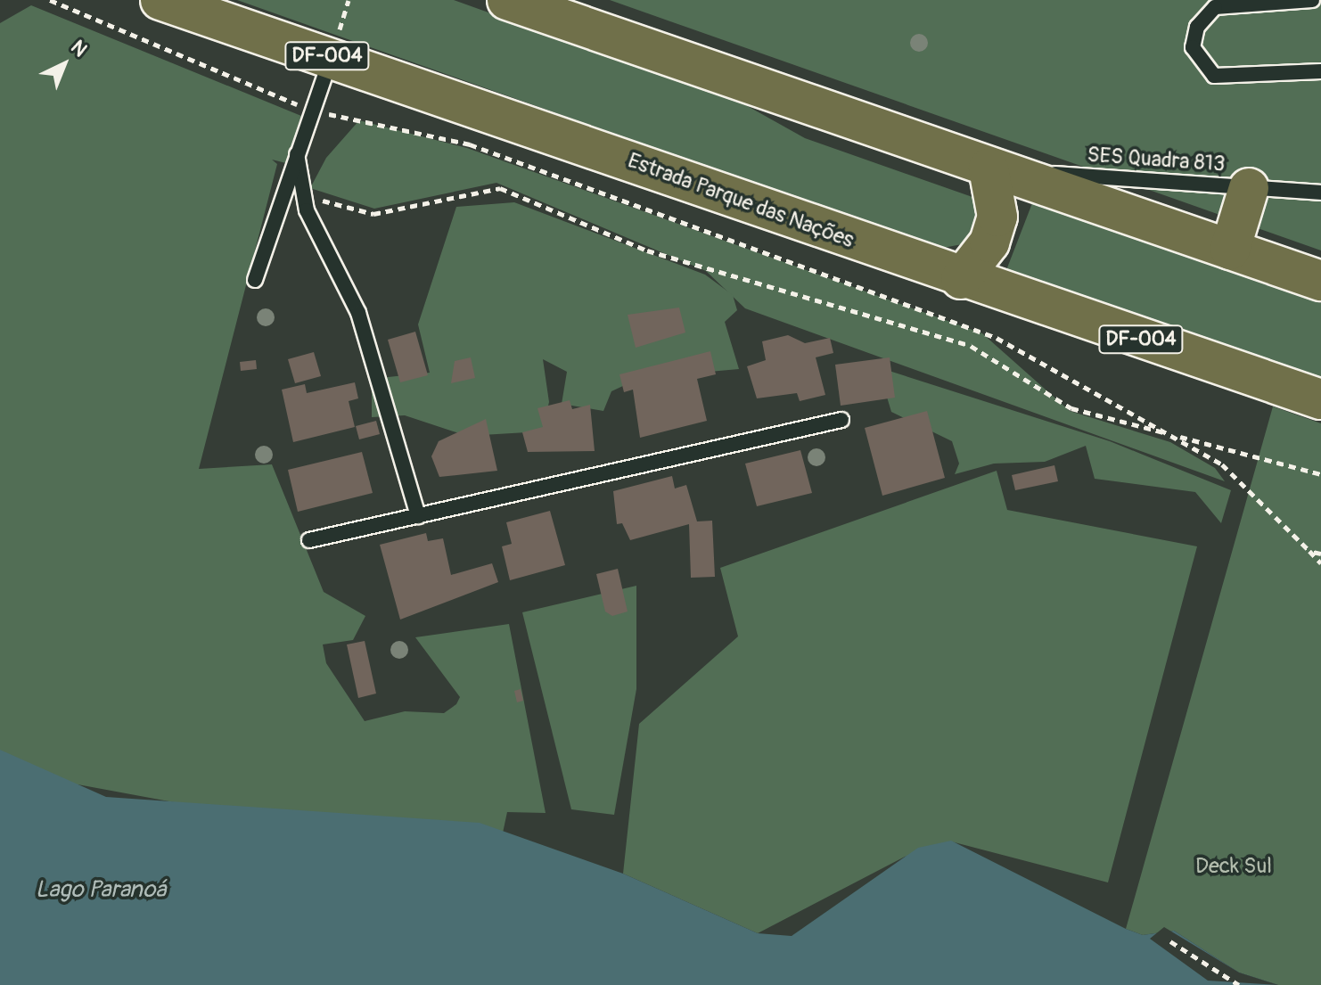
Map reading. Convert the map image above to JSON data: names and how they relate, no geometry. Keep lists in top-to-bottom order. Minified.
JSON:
{"streets":{"highway":["DF-004","Estrada Parque das Nações"],"lane":["SES Quadra 813"]},"water":["Lago Paranoá"],"parks":["Deck Sul"],"north":"top right"}
